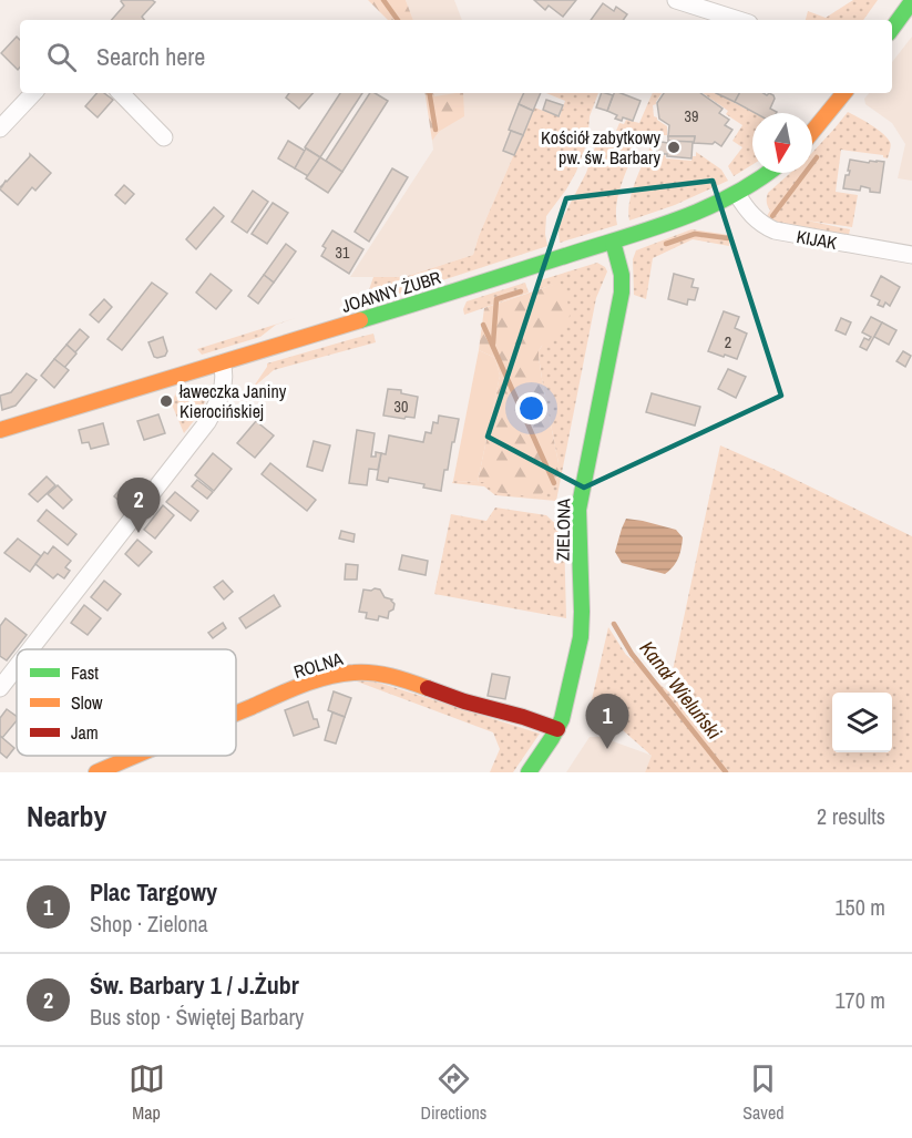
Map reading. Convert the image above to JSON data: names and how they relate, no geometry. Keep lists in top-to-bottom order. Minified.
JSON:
{"streets":{"street":["KIJAK","JOANNY ŻUBR","ZIELONA","ROLNA"]},"crossings":[["KIJAK","JOANNY ŻUBR"],["JOANNY ŻUBR","ZIELONA"],["ZIELONA","ROLNA"]],"water":["Kanał Wieluński"],"places":["Kościół zabytkowy pw. św. Barbary","ławeczka Janiny Kierocińskiej"],"house_numbers":["39","31","2","30"],"legend":["Fast","Slow","Jam"],"north":"bottom","page":{"search":"Search here","pins":["2","1"],"heading":["Nearby","2 results"],"list":[{"mark":"1","name":"Plac Targowy","note":"Shop · Zielona","value":"150 m"},{"mark":"2","name":"Św. Barbary 1 / J.Żubr","note":"Bus stop · Świętej Barbary","value":"170 m"}],"nav":["Map","Directions","Saved"]}}
